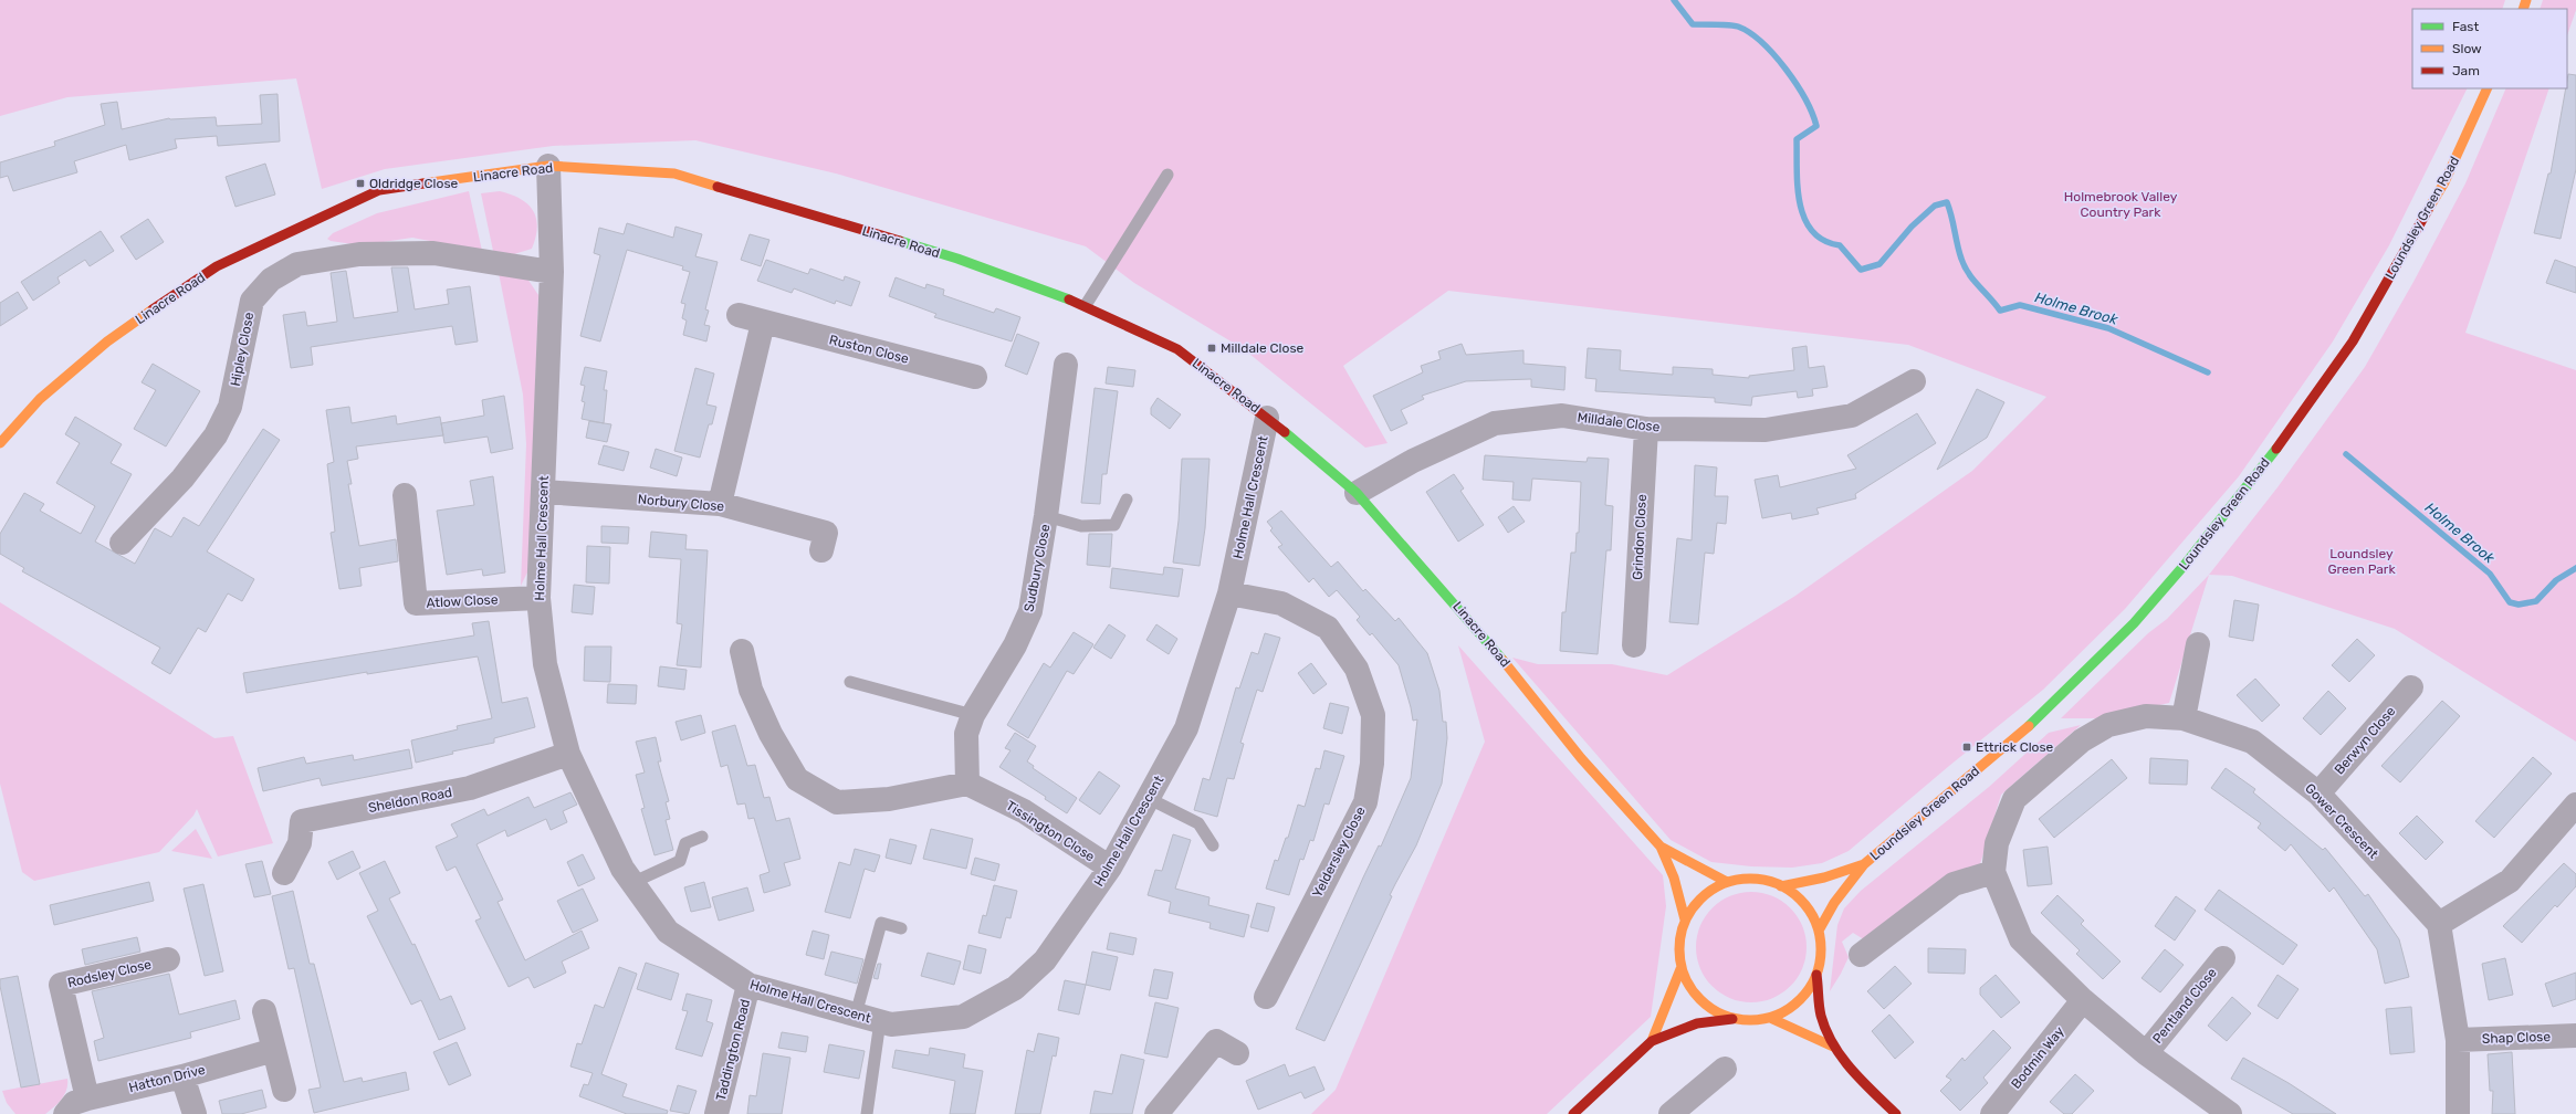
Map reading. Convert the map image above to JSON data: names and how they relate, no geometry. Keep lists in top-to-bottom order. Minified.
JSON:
{"streets":{"street":["Linacre Road","Loundsley Green Road","Hipley Close","Ruston Close","Milldale Close","Holme Hall Crescent","Norbury Close","Grindon Close","Sudbury Close","Atlow Close","Berwyn Close","Sheldon Road","Gower Crescent","Tissington Close","Yeldersley Close","Rodsley Close","Pentland Close","Shap Close","Taddington Road","Bodmin Way","Hatton Drive"]},"crossings":[["Linacre Road","Loundsley Green Road"],["Linacre Road","Milldale Close"],["Linacre Road","Holme Hall Crescent"],["Hipley Close","Holme Hall Crescent"],["Milldale Close","Grindon Close"],["Holme Hall Crescent","Norbury Close"],["Holme Hall Crescent","Atlow Close"],["Holme Hall Crescent","Sheldon Road"],["Holme Hall Crescent","Tissington Close"],["Holme Hall Crescent","Yeldersley Close"],["Holme Hall Crescent","Taddington Road"],["Sudbury Close","Tissington Close"],["Berwyn Close","Gower Crescent"],["Gower Crescent","Pentland Close"],["Gower Crescent","Bodmin Way"],["Rodsley Close","Hatton Drive"]],"water":["Holme Brook"],"parks":["Holmebrook Valley Country Park","Loundsley Green Park"],"places":{"transit":["Oldridge Close","Milldale Close","Ettrick Close"]},"legend":["Fast","Slow","Jam"]}
